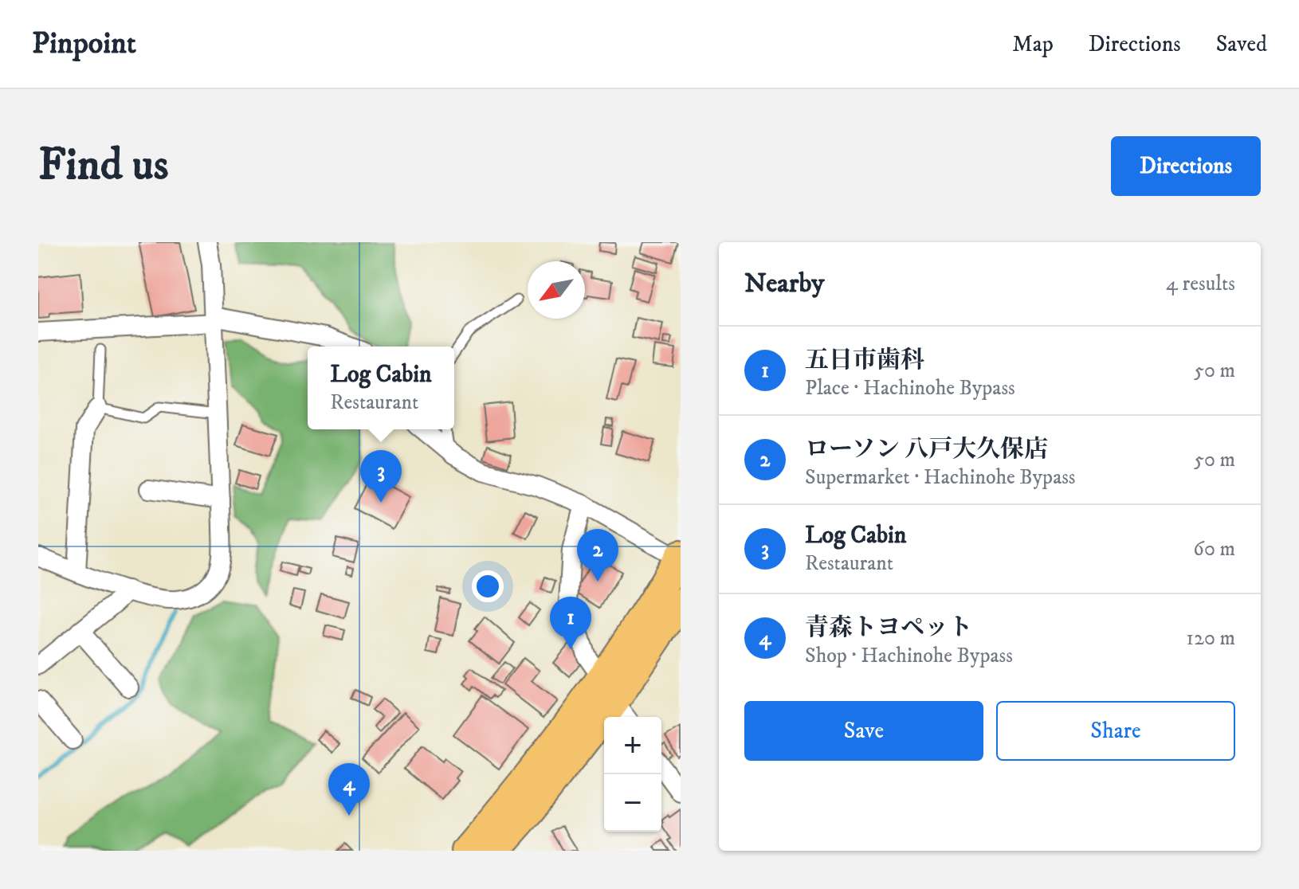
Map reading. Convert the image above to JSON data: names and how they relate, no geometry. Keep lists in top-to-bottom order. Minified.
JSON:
{"north":"bottom left","page":{"header":"Pinpoint","nav":["Map","Directions","Saved"],"buttons":["Directions",["Save","Share"]],"title":"Find us","heading":["Nearby","4 results"],"list":[{"mark":"1","name":"五日市歯科","note":"Place · Hachinohe Bypass","value":"50 m"},{"mark":"2","name":"ローソン 八戸大久保店","note":"Supermarket · Hachinohe Bypass","value":"50 m"},{"mark":"3","name":"Log Cabin","note":"Restaurant","value":"60 m"},{"mark":"4","name":"青森トヨペット","note":"Shop · Hachinohe Bypass","value":"120 m"}],"popup":["Log Cabin","Restaurant"],"pins":["3","2","1","4"],"map_buttons":["+","−"]}}
